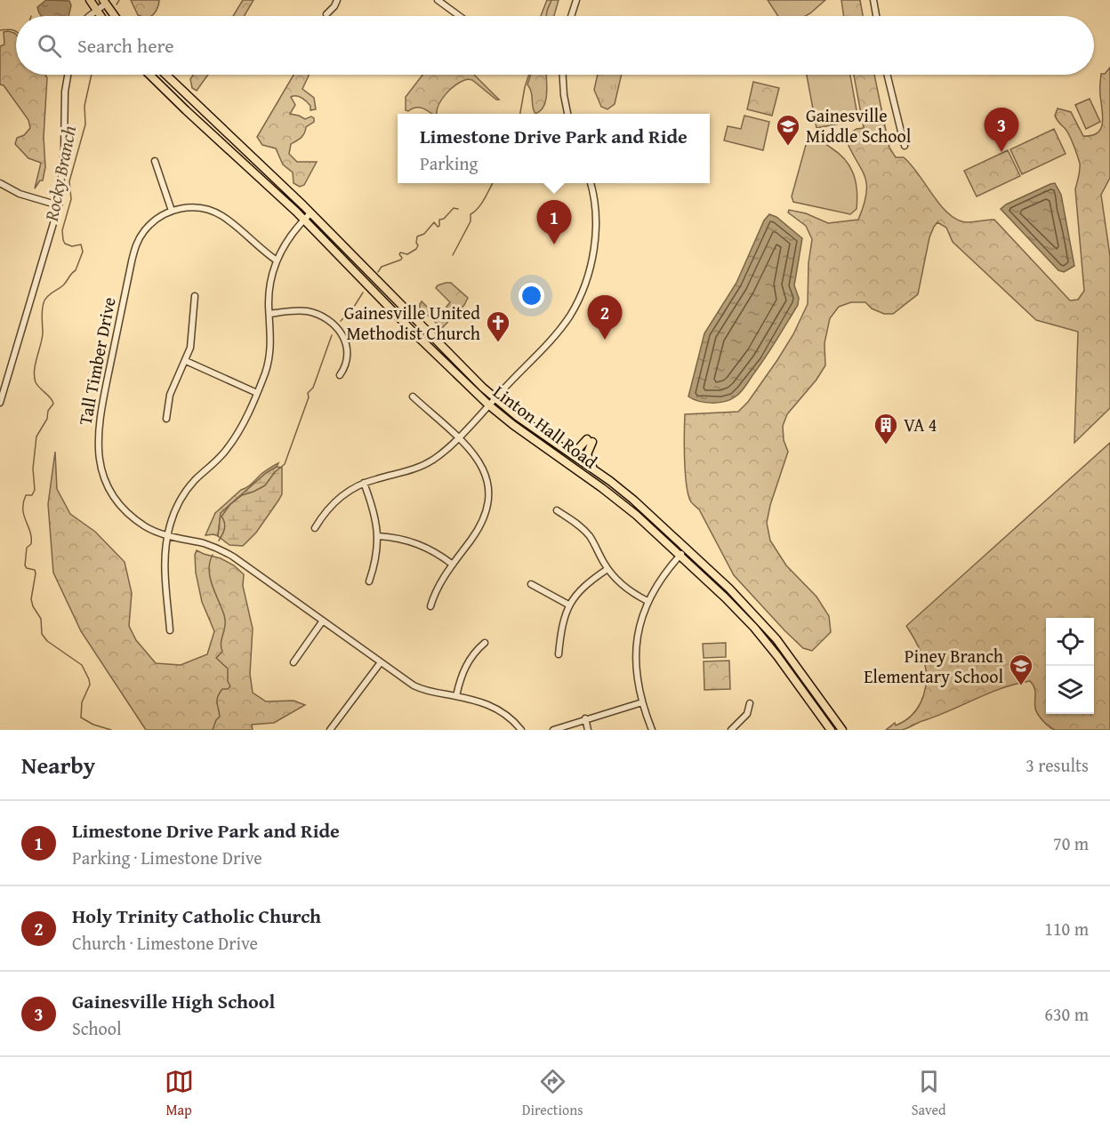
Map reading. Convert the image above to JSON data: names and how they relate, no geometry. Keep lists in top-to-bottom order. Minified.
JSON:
{"streets":{"main road":["Linton Hall Road"],"street":["Tall Timber Drive"]},"water":["Rocky Branch"],"places":{"school or university":["Gainesville Middle School","Piney Branch Elementary School"],"church":["Gainesville United Methodist Church"],"building":["VA 4"]},"page":{"search":"Search here","pins":["3","1","2"],"popup":["Limestone Drive Park and Ride","Parking"],"heading":["Nearby","3 results"],"list":[{"mark":"1","name":"Limestone Drive Park and Ride","note":"Parking · Limestone Drive","value":"70 m"},{"mark":"2","name":"Holy Trinity Catholic Church","note":"Church · Limestone Drive","value":"110 m"},{"mark":"3","name":"Gainesville High School","note":"School","value":"630 m"}],"nav":["Map","Directions","Saved"]}}
